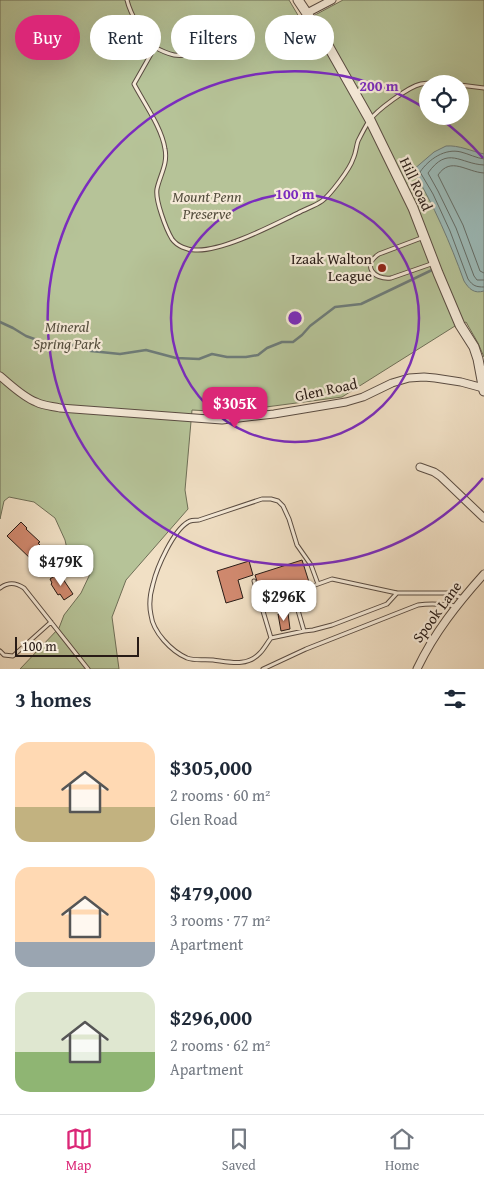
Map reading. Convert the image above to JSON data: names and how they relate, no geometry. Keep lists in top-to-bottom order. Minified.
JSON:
{"streets":{"street":["Hill Road","Glen Road","Spook Lane"]},"crossings":[["Hill Road","Glen Road"]],"parks":["Mount Penn Preserve","Mineral Spring Park"],"places":["Izaak Walton League"],"scale_bar":"100 m","page":{"chip":["Buy","Rent","Filters","New"],"price":["$305K","$479K","$296K"],"scale":"100 m","heading":"3 homes","list":[{"name":"$305,000","note":"2 rooms · 60 m² · Glen Road"},{"name":"$479,000","note":"3 rooms · 77 m² · Apartment"},{"name":"$296,000","note":"2 rooms · 62 m² · Apartment"}],"tabs":["Map","Saved","Home"]},"rings":["200 m","100 m"]}
